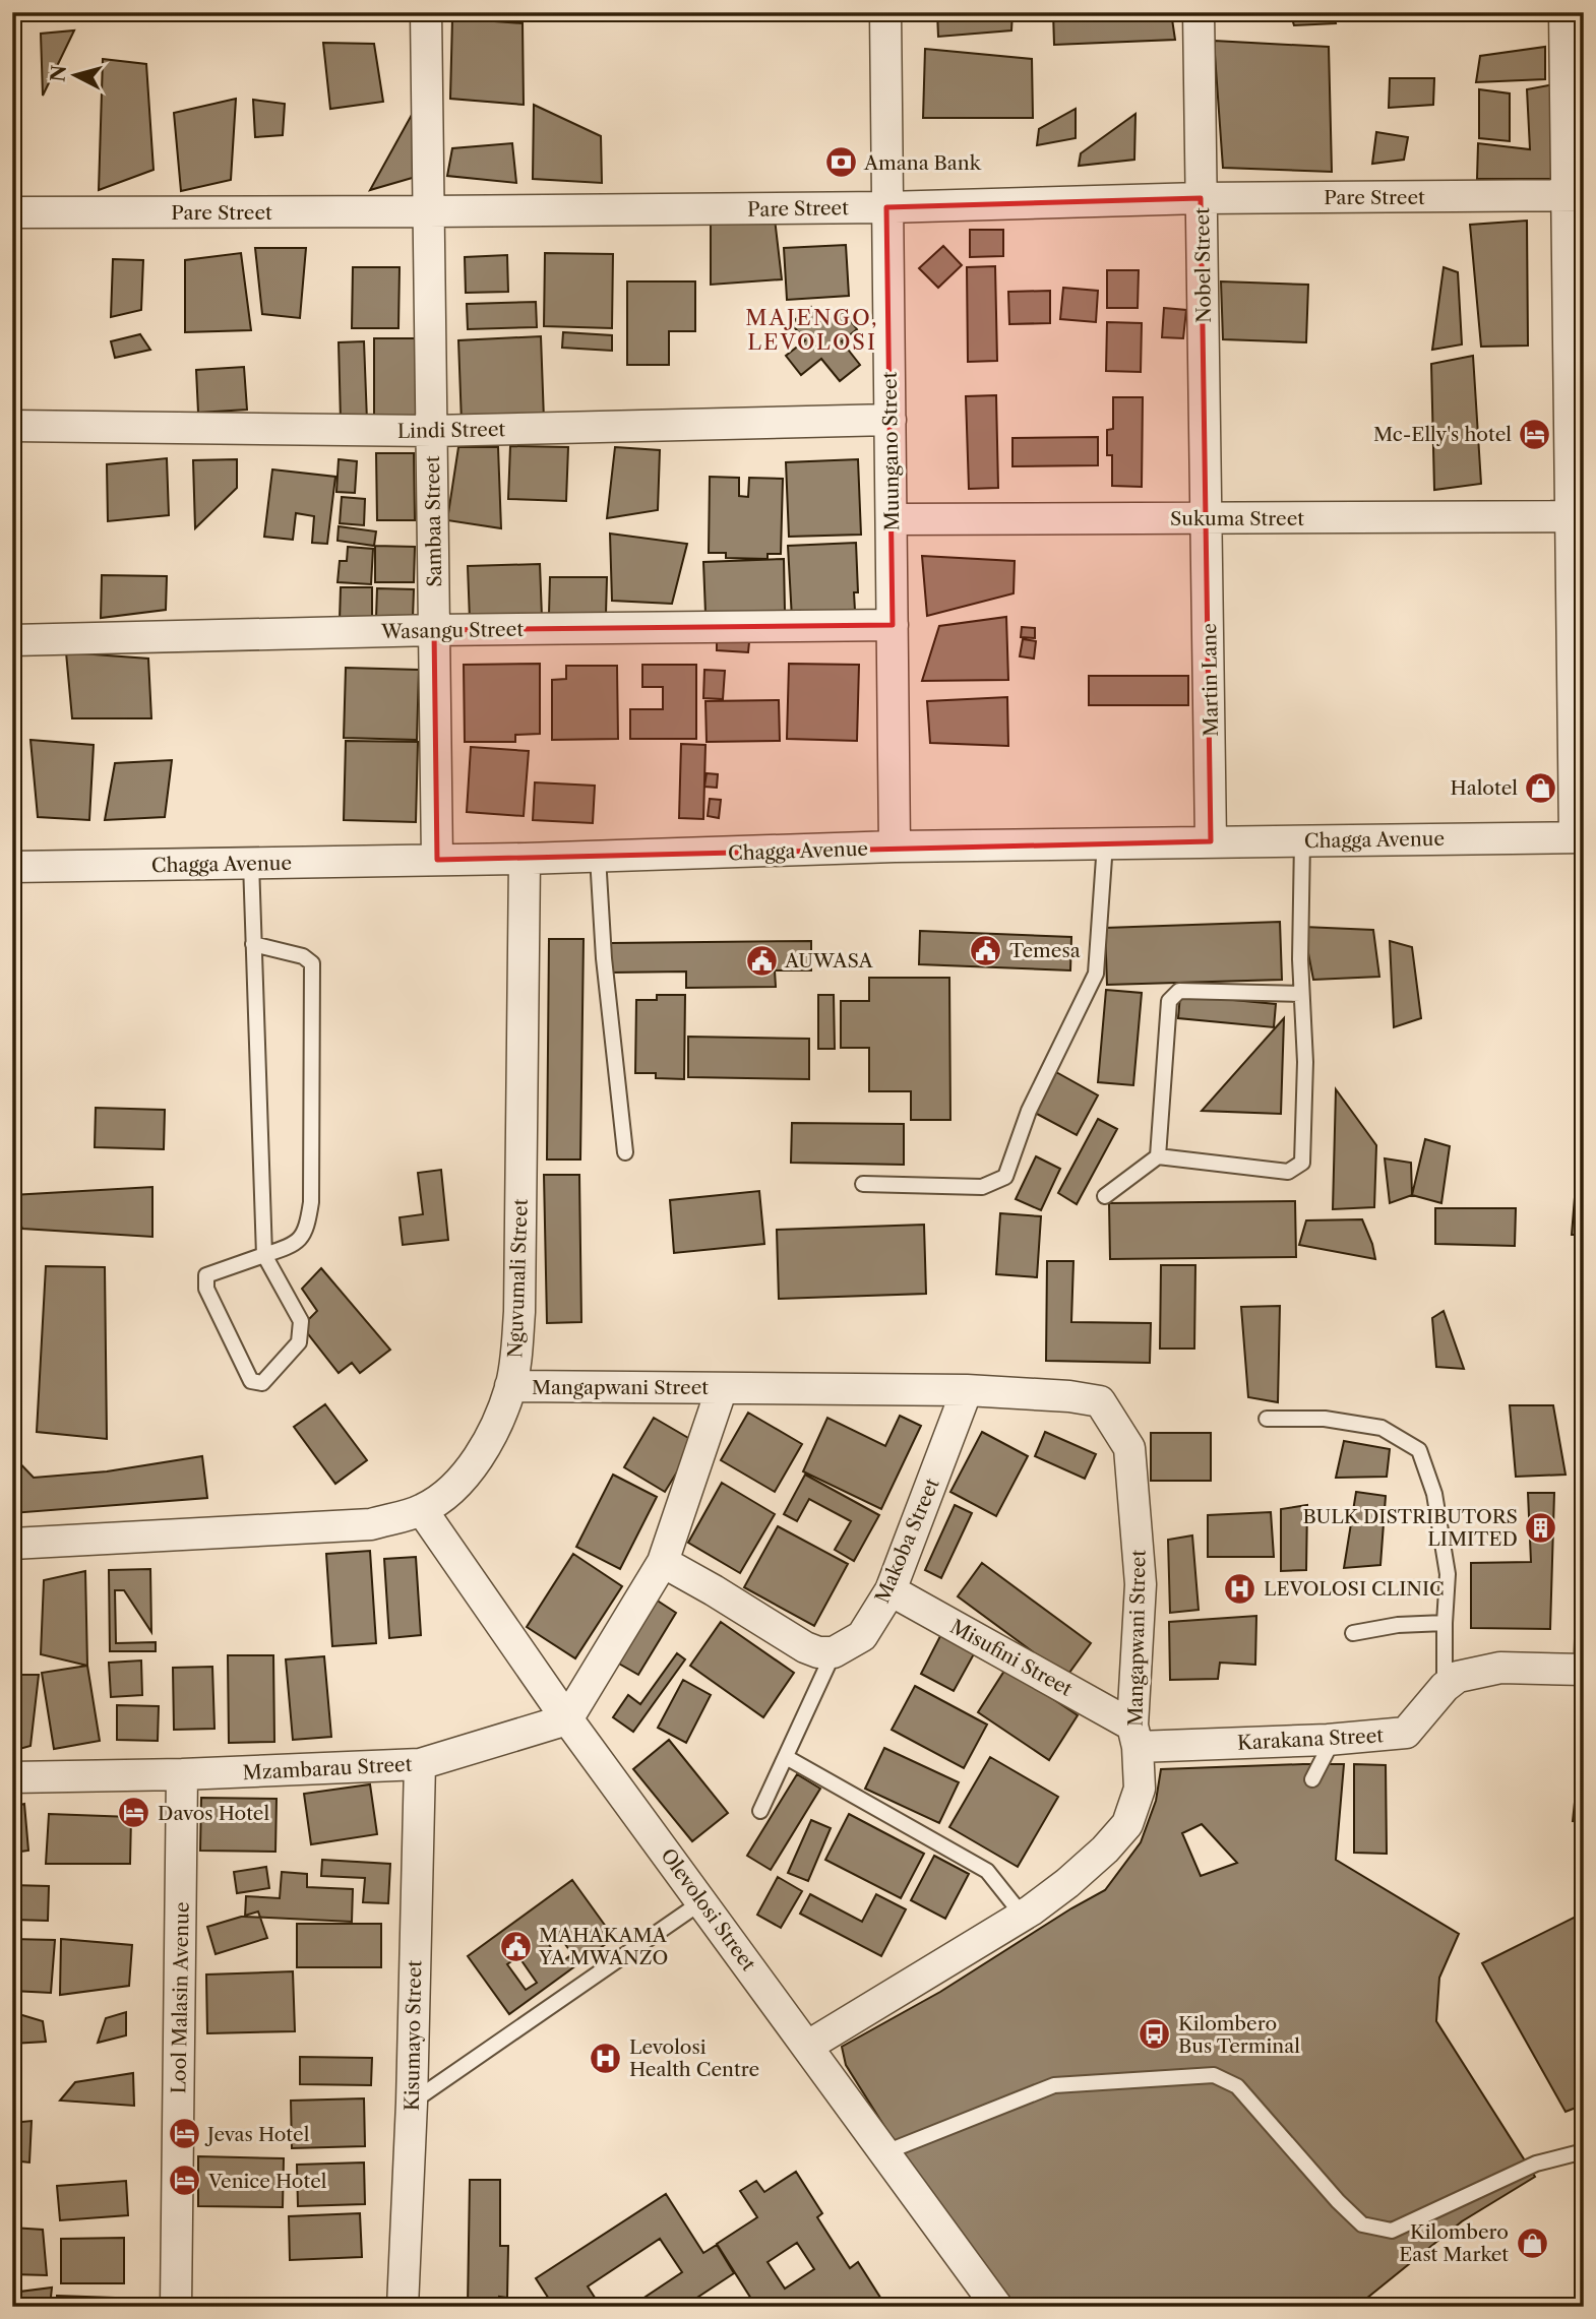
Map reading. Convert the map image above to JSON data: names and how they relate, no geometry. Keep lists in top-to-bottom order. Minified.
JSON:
{"streets":{"street":["Pare Street","Nobel Street","Lindi Street","Muungano Street","Sukuma Street","Sambaa Street","Wasangu Street","Martin Lane","Chagga Avenue","Nguvumali Street","Mangapwani Street","Makoba Street","Misufini Street","Karakana Street","Mzambarau Street","Olevolosi Street","Lool Malasin Avenue","Kisumayo Street"]},"crossings":[["Pare Street","Nobel Street"],["Pare Street","Muungano Street"],["Pare Street","Sambaa Street"],["Nobel Street","Sukuma Street"],["Nobel Street","Martin Lane"],["Lindi Street","Muungano Street"],["Lindi Street","Sambaa Street"],["Muungano Street","Sukuma Street"],["Muungano Street","Wasangu Street"],["Muungano Street","Chagga Avenue"],["Sukuma Street","Martin Lane"],["Sambaa Street","Wasangu Street"],["Sambaa Street","Chagga Avenue"],["Martin Lane","Chagga Avenue"],["Chagga Avenue","Nguvumali Street"],["Nguvumali Street","Mangapwani Street"],["Nguvumali Street","Olevolosi Street"],["Mangapwani Street","Makoba Street"],["Mangapwani Street","Misufini Street"],["Mangapwani Street","Karakana Street"],["Mangapwani Street","Olevolosi Street"],["Makoba Street","Misufini Street"],["Misufini Street","Karakana Street"],["Mzambarau Street","Olevolosi Street"],["Mzambarau Street","Lool Malasin Avenue"],["Mzambarau Street","Kisumayo Street"]],"districts":["MAJENGO, LEVOLOSI"],"places":{"bank":["Amana Bank"],"hotel":["Mc-Elly's hotel","Davos Hotel","Jevas Hotel","Venice Hotel"],"shop":["Halotel","Kilombero East Market"],"public building":["Temesa","AUWASA","MAHAKAMA YA MWANZO"],"building":["BULK DISTRIBUTORS LIMITED"],"hospital":["LEVOLOSI CLINIC","Levolosi Health Centre"],"bus stop":["Kilombero Bus Terminal"]},"north":"left"}
